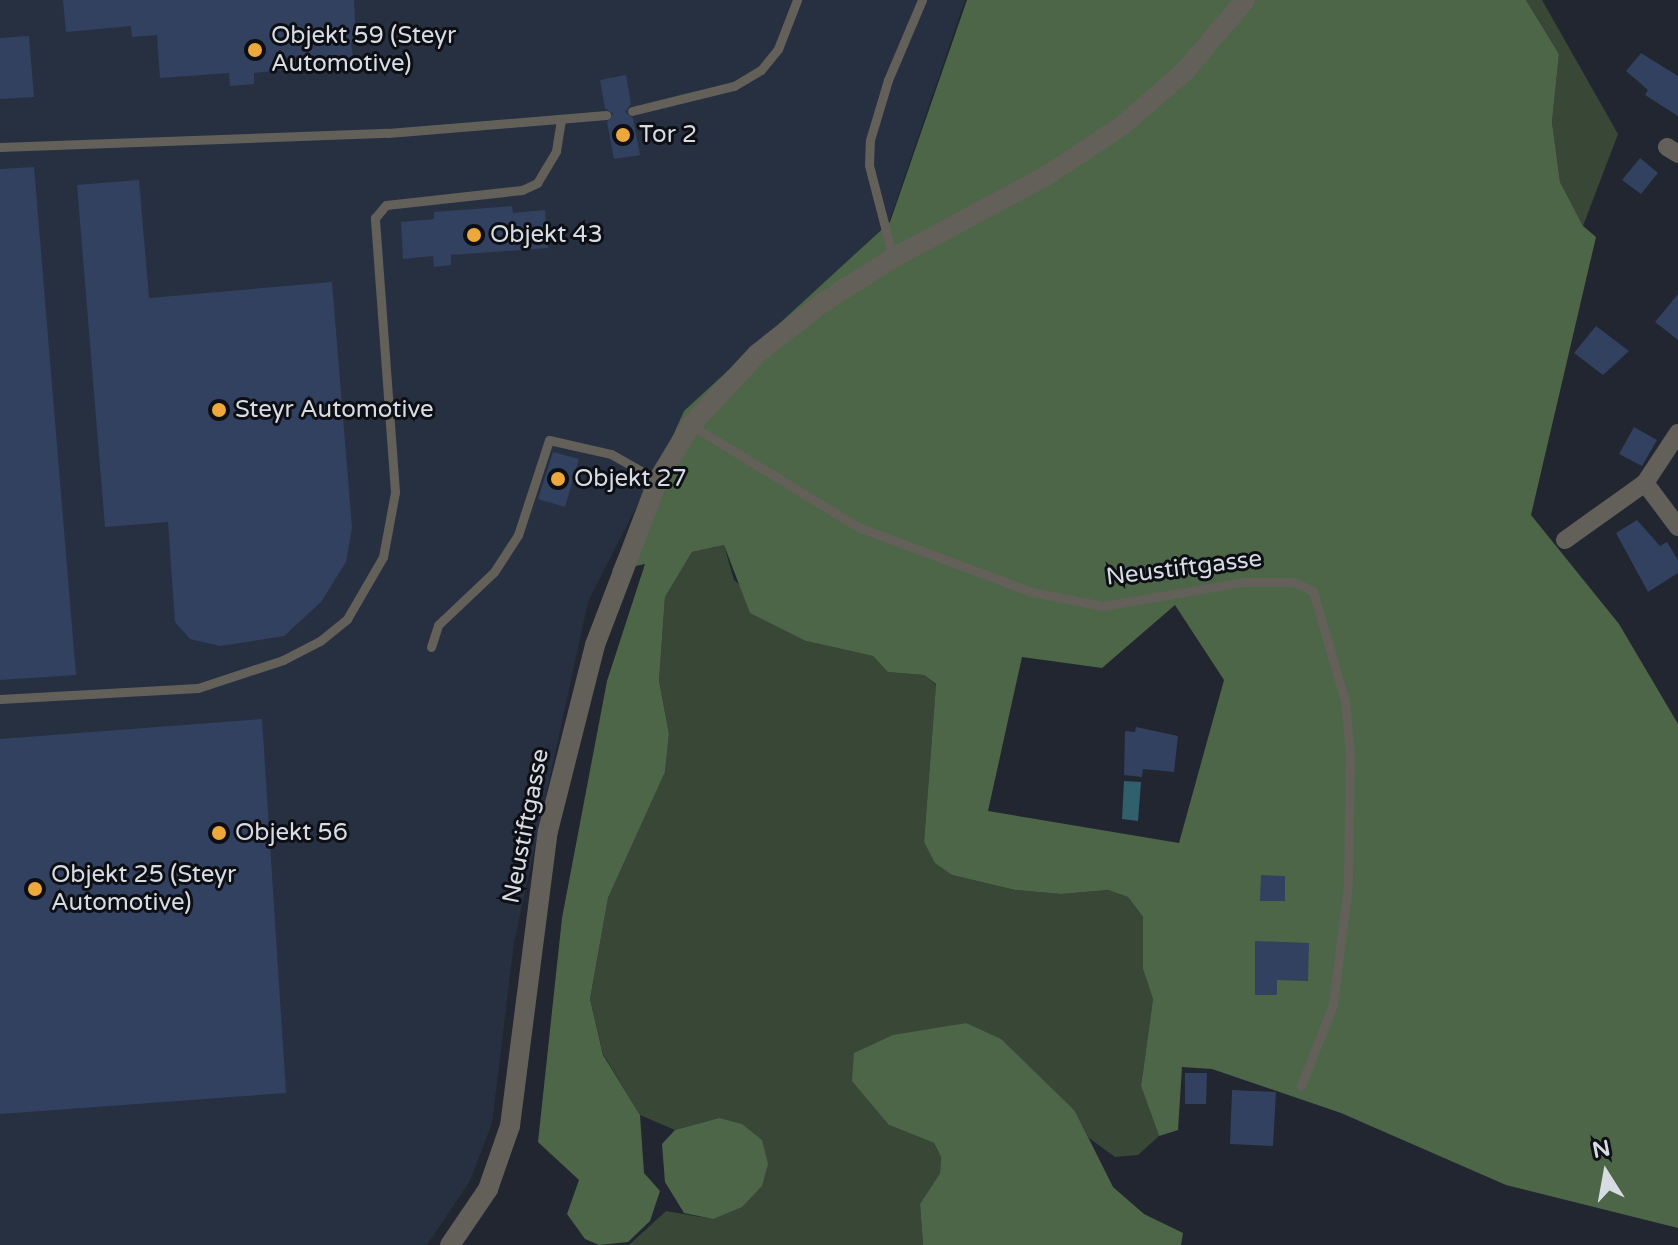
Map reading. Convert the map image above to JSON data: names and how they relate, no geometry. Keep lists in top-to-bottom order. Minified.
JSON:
{"streets":{"street":["Neustiftgasse"]},"places":["Objekt 59 (Steyr Automotive)","Tor 2","Objekt 43","Steyr Automotive","Objekt 27","Objekt 56","Objekt 25 (Steyr Automotive)"],"north":"top"}
